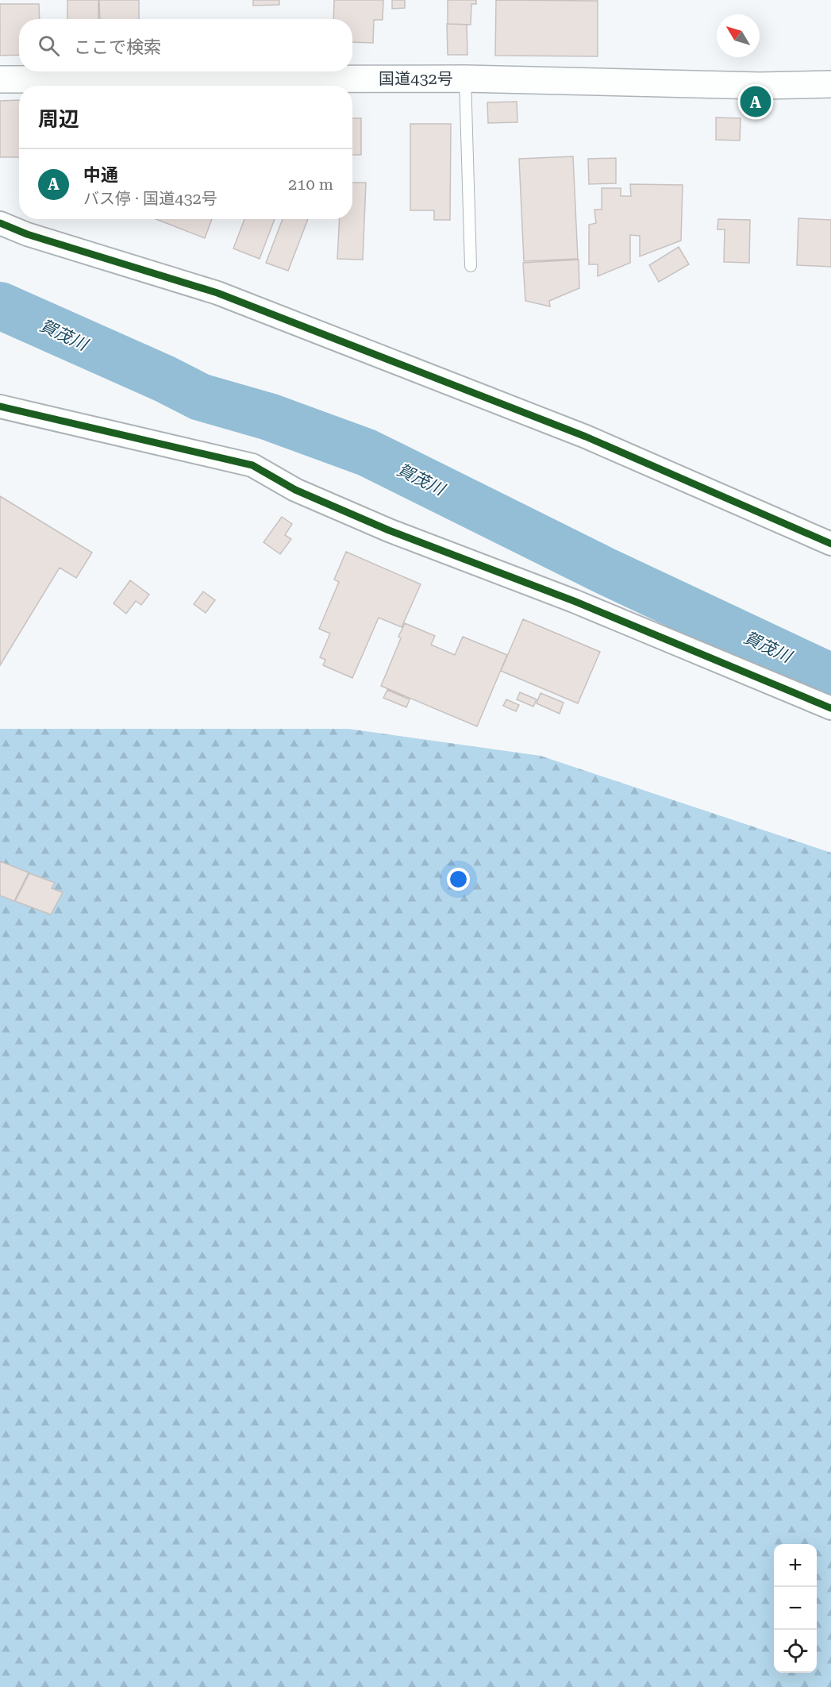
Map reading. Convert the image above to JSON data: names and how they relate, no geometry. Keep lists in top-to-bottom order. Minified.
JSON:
{"streets":{"highway":["国道432号"]},"water":["賀茂川"],"north":"top left","page":{"search":"ここで検索","pins":"A","heading":"周辺","list":[{"mark":"A","name":"中通","note":"バス停 · 国道432号","value":"210 m"}],"map_buttons":["+","−"]}}
